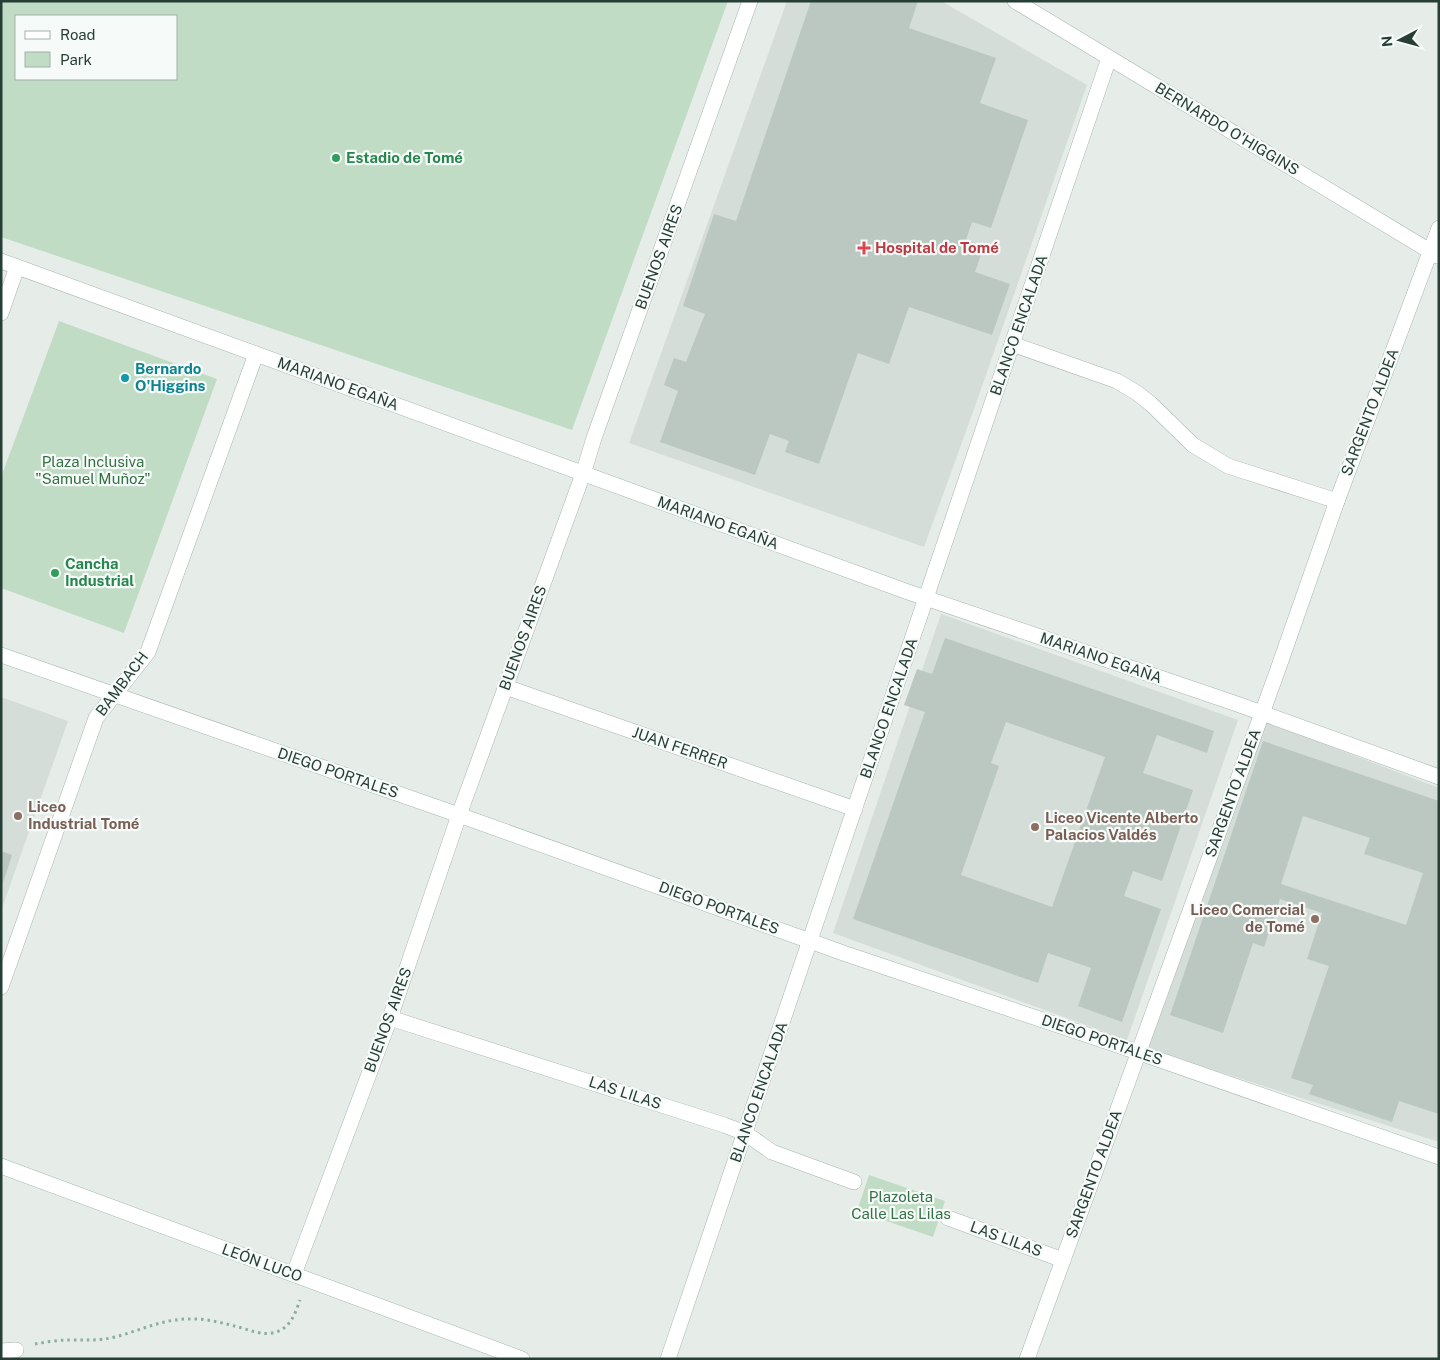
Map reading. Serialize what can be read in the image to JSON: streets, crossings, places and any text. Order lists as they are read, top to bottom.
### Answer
{
  "streets": {
    "street": [
      "BERNARDO O'HIGGINS",
      "BUENOS AIRES",
      "BLANCO ENCALADA",
      "MARIANO EGAÑA",
      "SARGENTO ALDEA",
      "BAMBACH",
      "JUAN FERRER",
      "DIEGO PORTALES",
      "LAS LILAS",
      "LEÓN LUCO"
    ]
  },
  "crossings": [
    ["BERNARDO O'HIGGINS", "BLANCO ENCALADA"],
    ["BERNARDO O'HIGGINS", "SARGENTO ALDEA"],
    ["BUENOS AIRES", "MARIANO EGAÑA"],
    ["BUENOS AIRES", "JUAN FERRER"],
    ["BUENOS AIRES", "DIEGO PORTALES"],
    ["BUENOS AIRES", "LAS LILAS"],
    ["BUENOS AIRES", "LEÓN LUCO"],
    ["BLANCO ENCALADA", "MARIANO EGAÑA"],
    ["BLANCO ENCALADA", "JUAN FERRER"],
    ["BLANCO ENCALADA", "DIEGO PORTALES"],
    ["BLANCO ENCALADA", "LAS LILAS"],
    ["MARIANO EGAÑA", "SARGENTO ALDEA"],
    ["MARIANO EGAÑA", "BAMBACH"],
    ["SARGENTO ALDEA", "DIEGO PORTALES"],
    ["SARGENTO ALDEA", "LAS LILAS"],
    ["BAMBACH", "DIEGO PORTALES"]
  ],
  "parks": ["Plaza Inclusiva \"Samuel Muñoz\"", "Plazoleta Calle Las Lilas"],
  "places": {
    "other": [
      "Estadio de Tomé",
      "Bernardo O'Higgins",
      "Cancha Industrial",
      "Liceo Industrial Tomé",
      "Liceo Vicente Alberto Palacios Valdés",
      "Liceo Comercial de Tomé"
    ],
    "health": ["Hospital de Tomé"]
  },
  "legend": ["Road", "Park"],
  "north": "left"
}
